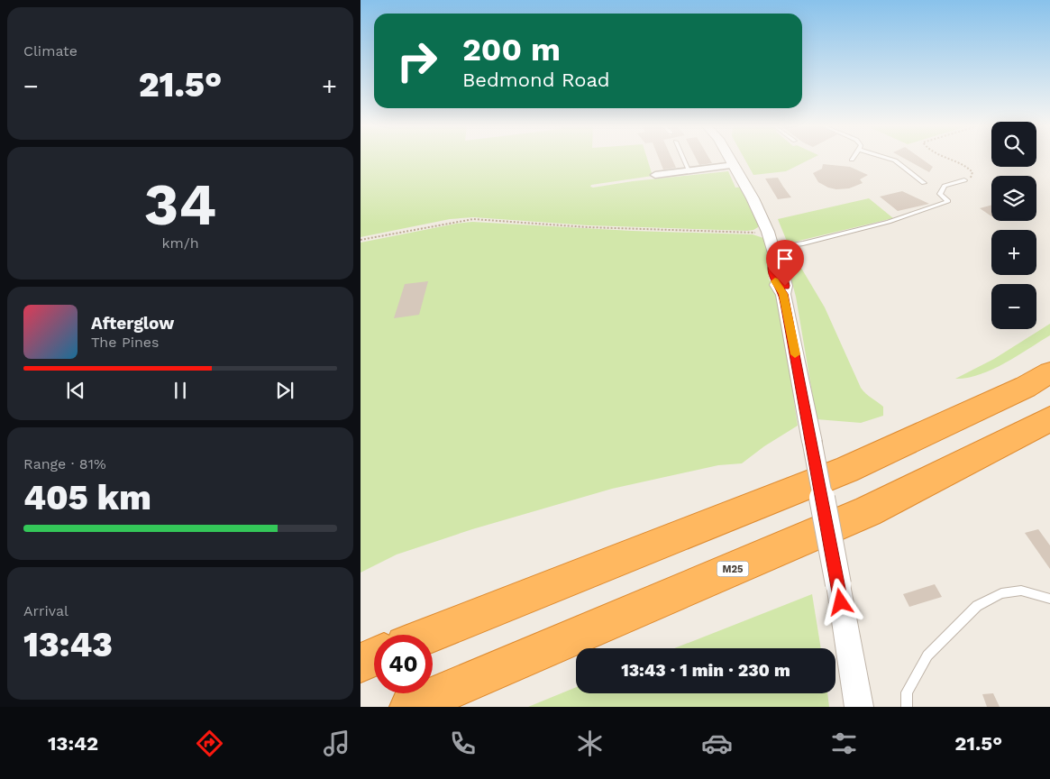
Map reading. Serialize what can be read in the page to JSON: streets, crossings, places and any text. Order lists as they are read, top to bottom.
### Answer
{
  "streets": {
    "highway": ["M25"]
  },
  "page": {
    "tile": [
      "Climate",
      ["34", "km/h"],
      ["Range · 81%", "405 km"],
      ["Arrival", "13:43"]
    ],
    "turn": ["200 m", "Bedmond Road"],
    "heat": ["−", "21.5°", "+"],
    "map_buttons": ["+", "−"],
    "song": ["Afterglow", "The Pines"],
    "limit": "40",
    "trip": "13:43 · 1 min · 230 m",
    "tabs": ["13:42", "21.5°"]
  }
}
